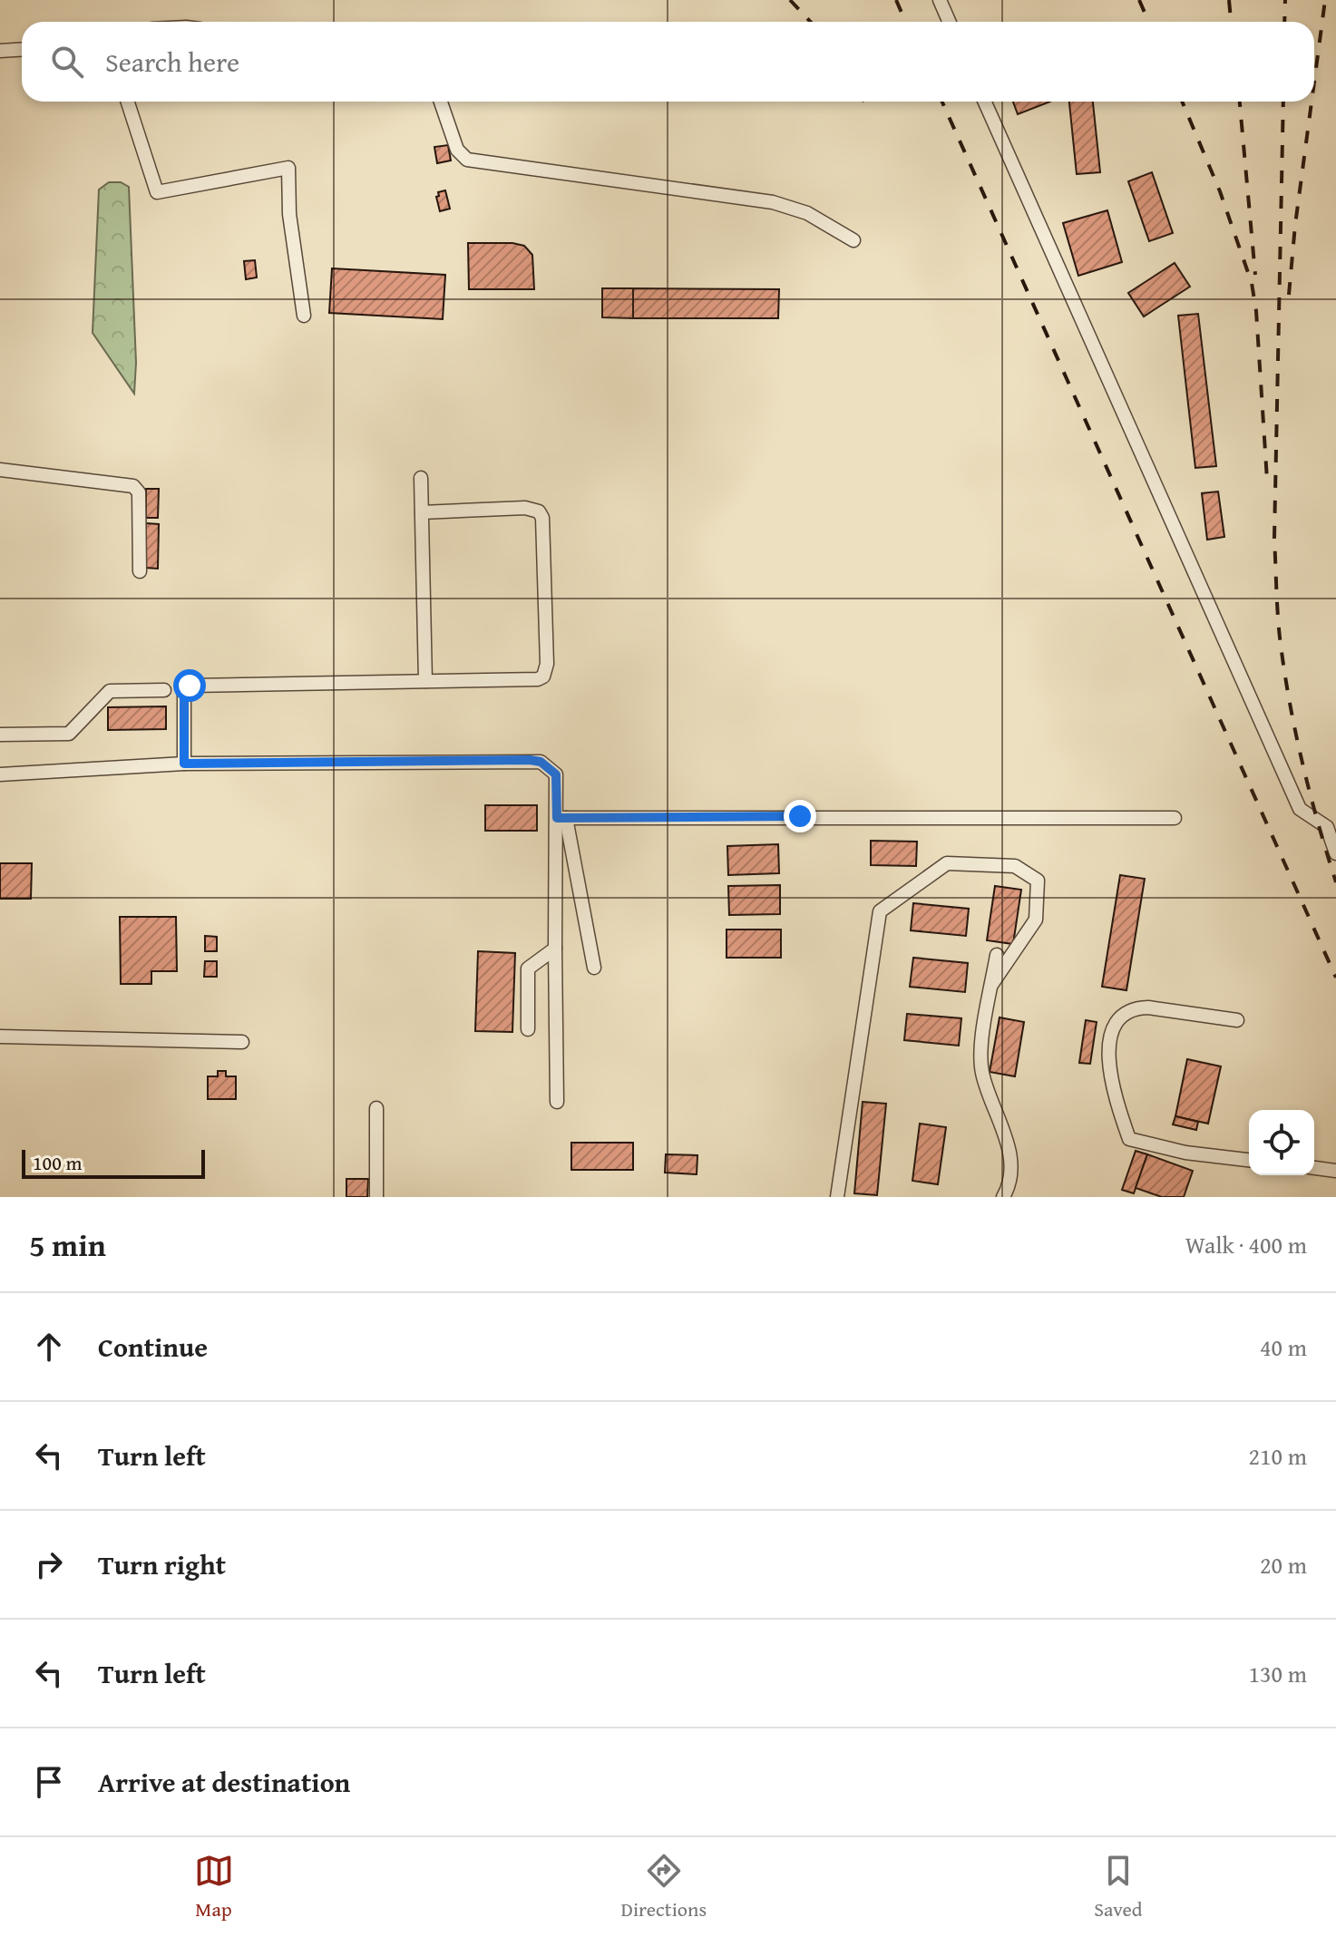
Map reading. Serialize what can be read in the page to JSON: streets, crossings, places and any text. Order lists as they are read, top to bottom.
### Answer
{
  "scale_bar": "100 m",
  "page": {
    "search": "Search here",
    "scale": "100 m",
    "heading": ["5 min", "Walk · 400 m"],
    "list": [
      ["Continue", "40 m"],
      ["Turn left", "210 m"],
      ["Turn right", "20 m"],
      ["Turn left", "130 m"],
      "Arrive at destination"
    ],
    "nav": ["Map", "Directions", "Saved"]
  }
}
